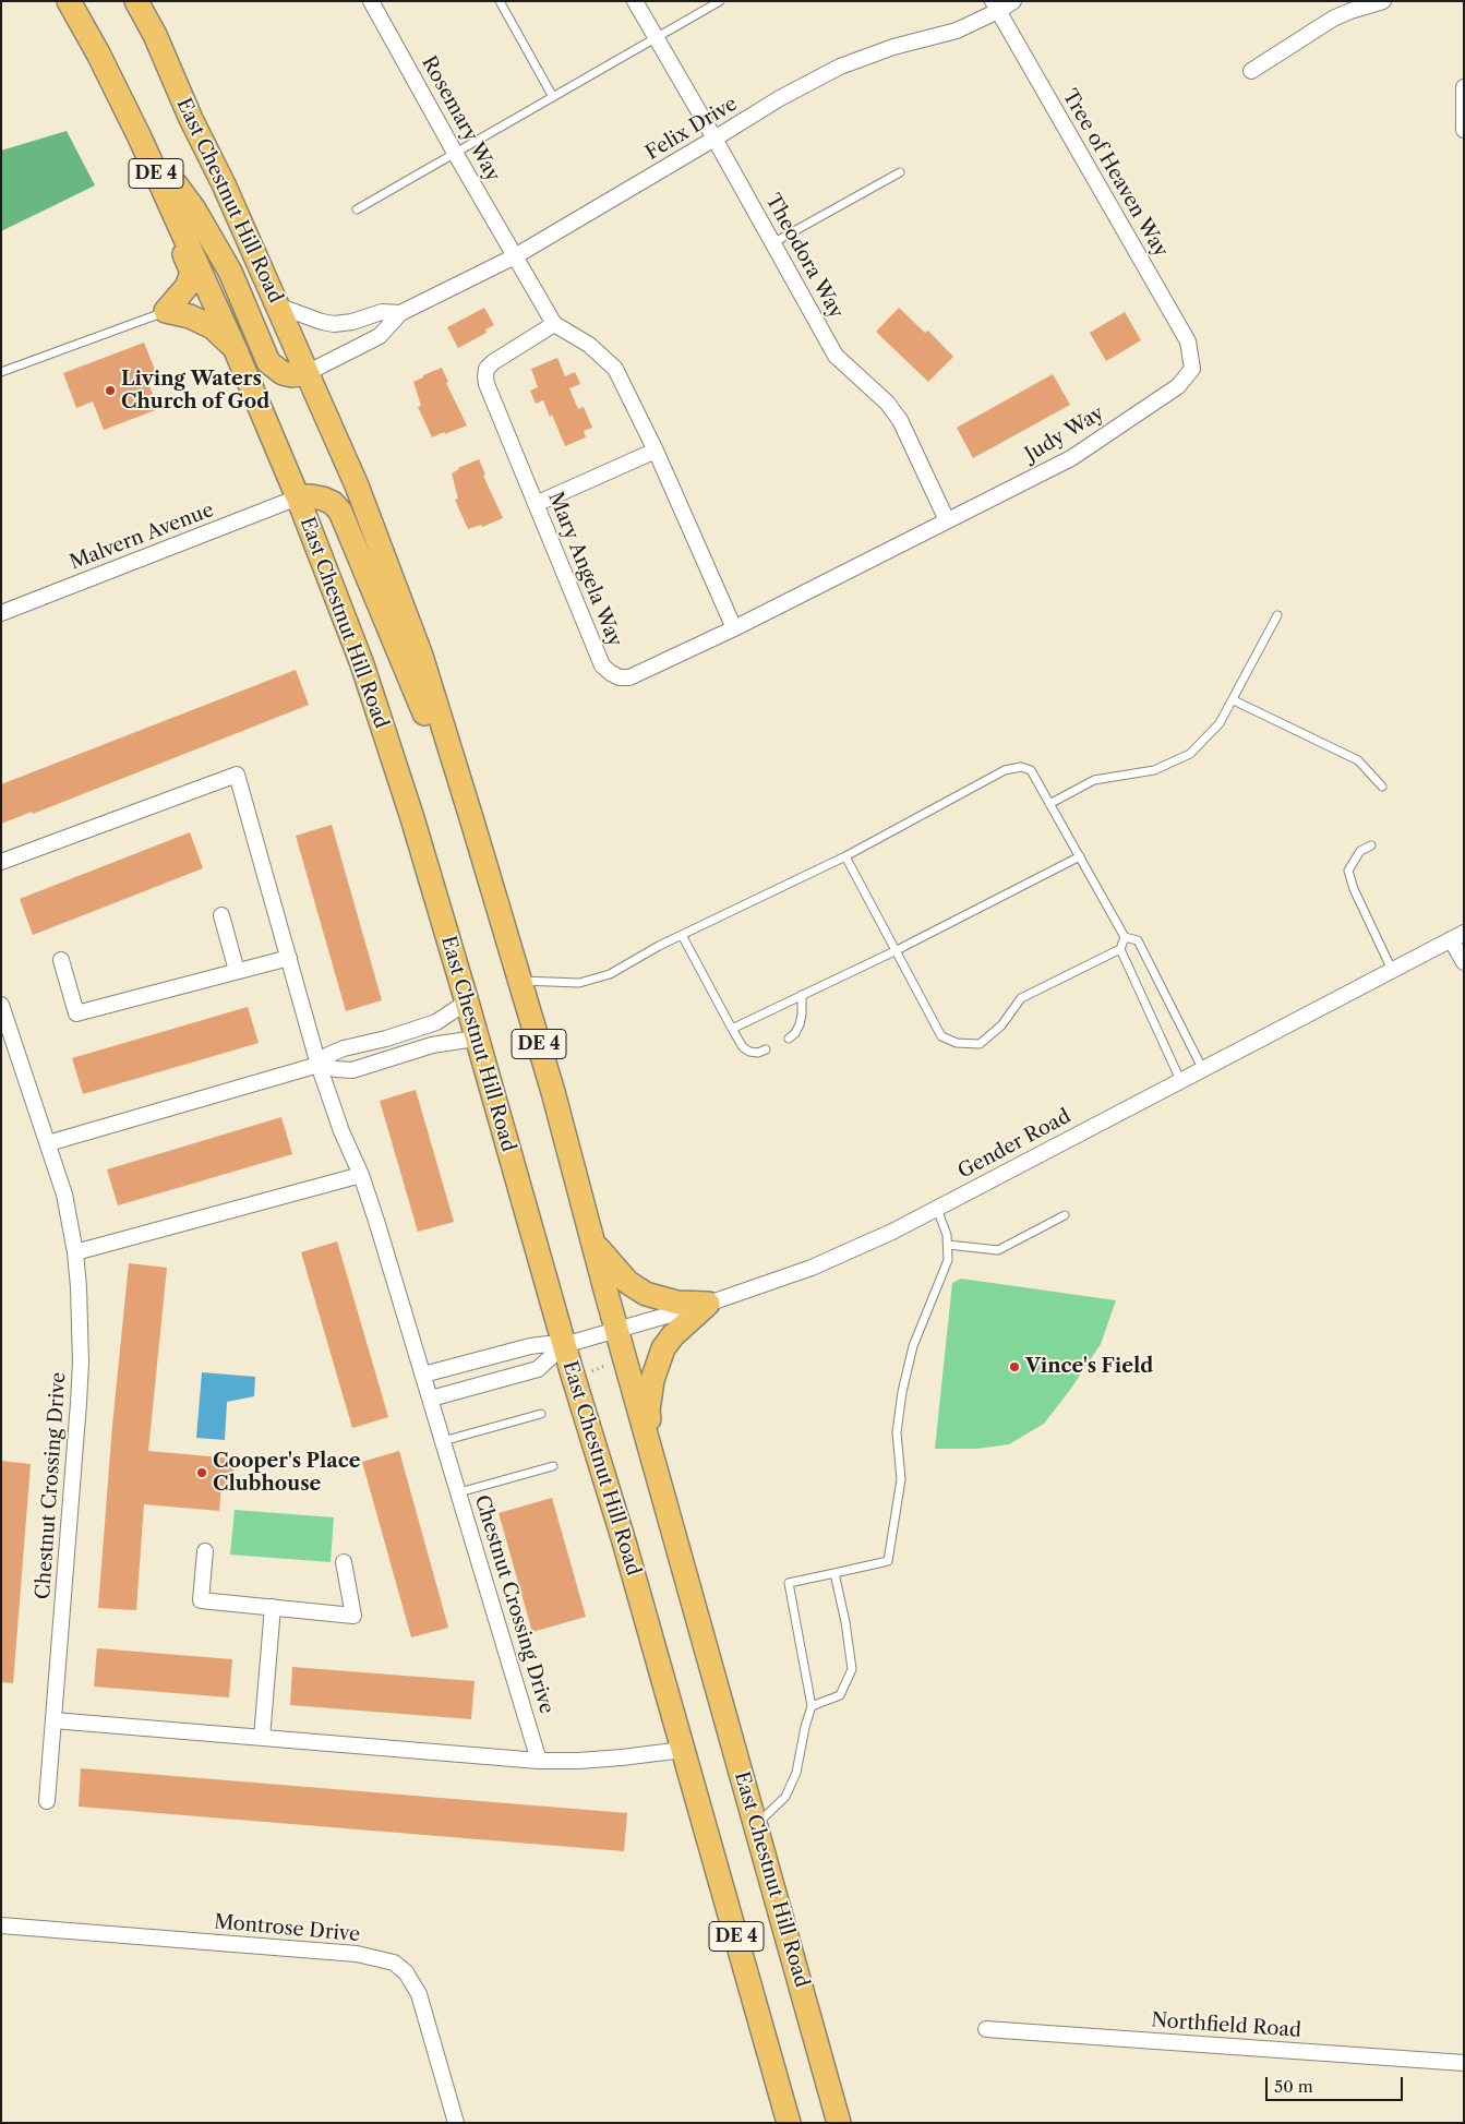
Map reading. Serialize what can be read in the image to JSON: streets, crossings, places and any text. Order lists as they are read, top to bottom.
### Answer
{
  "streets": {
    "main road": ["DE 4", "East Chestnut Hill Road"],
    "street": [
      "Rosemary Way",
      "Felix Drive",
      "Tree of Heaven Way",
      "Theodora Way",
      "Judy Way",
      "Malvern Avenue",
      "Mary Angela Way",
      "Gender Road",
      "Chestnut Crossing Drive",
      "Montrose Drive",
      "Northfield Road"
    ]
  },
  "crossings": [
    ["Rosemary Way", "Felix Drive"],
    ["Felix Drive", "Tree of Heaven Way"],
    ["Felix Drive", "East Chestnut Hill Road"],
    ["Felix Drive", "Theodora Way"],
    ["Tree of Heaven Way", "Judy Way"],
    ["East Chestnut Hill Road", "Malvern Avenue"],
    ["East Chestnut Hill Road", "Gender Road"],
    ["Theodora Way", "Judy Way"],
    ["Theodora Way", "Mary Angela Way"],
    ["Judy Way", "Mary Angela Way"]
  ],
  "places": ["Living Waters Church of God", "Vince's Field", "Cooper's Place Clubhouse"],
  "scale_bar": "50 m"
}
